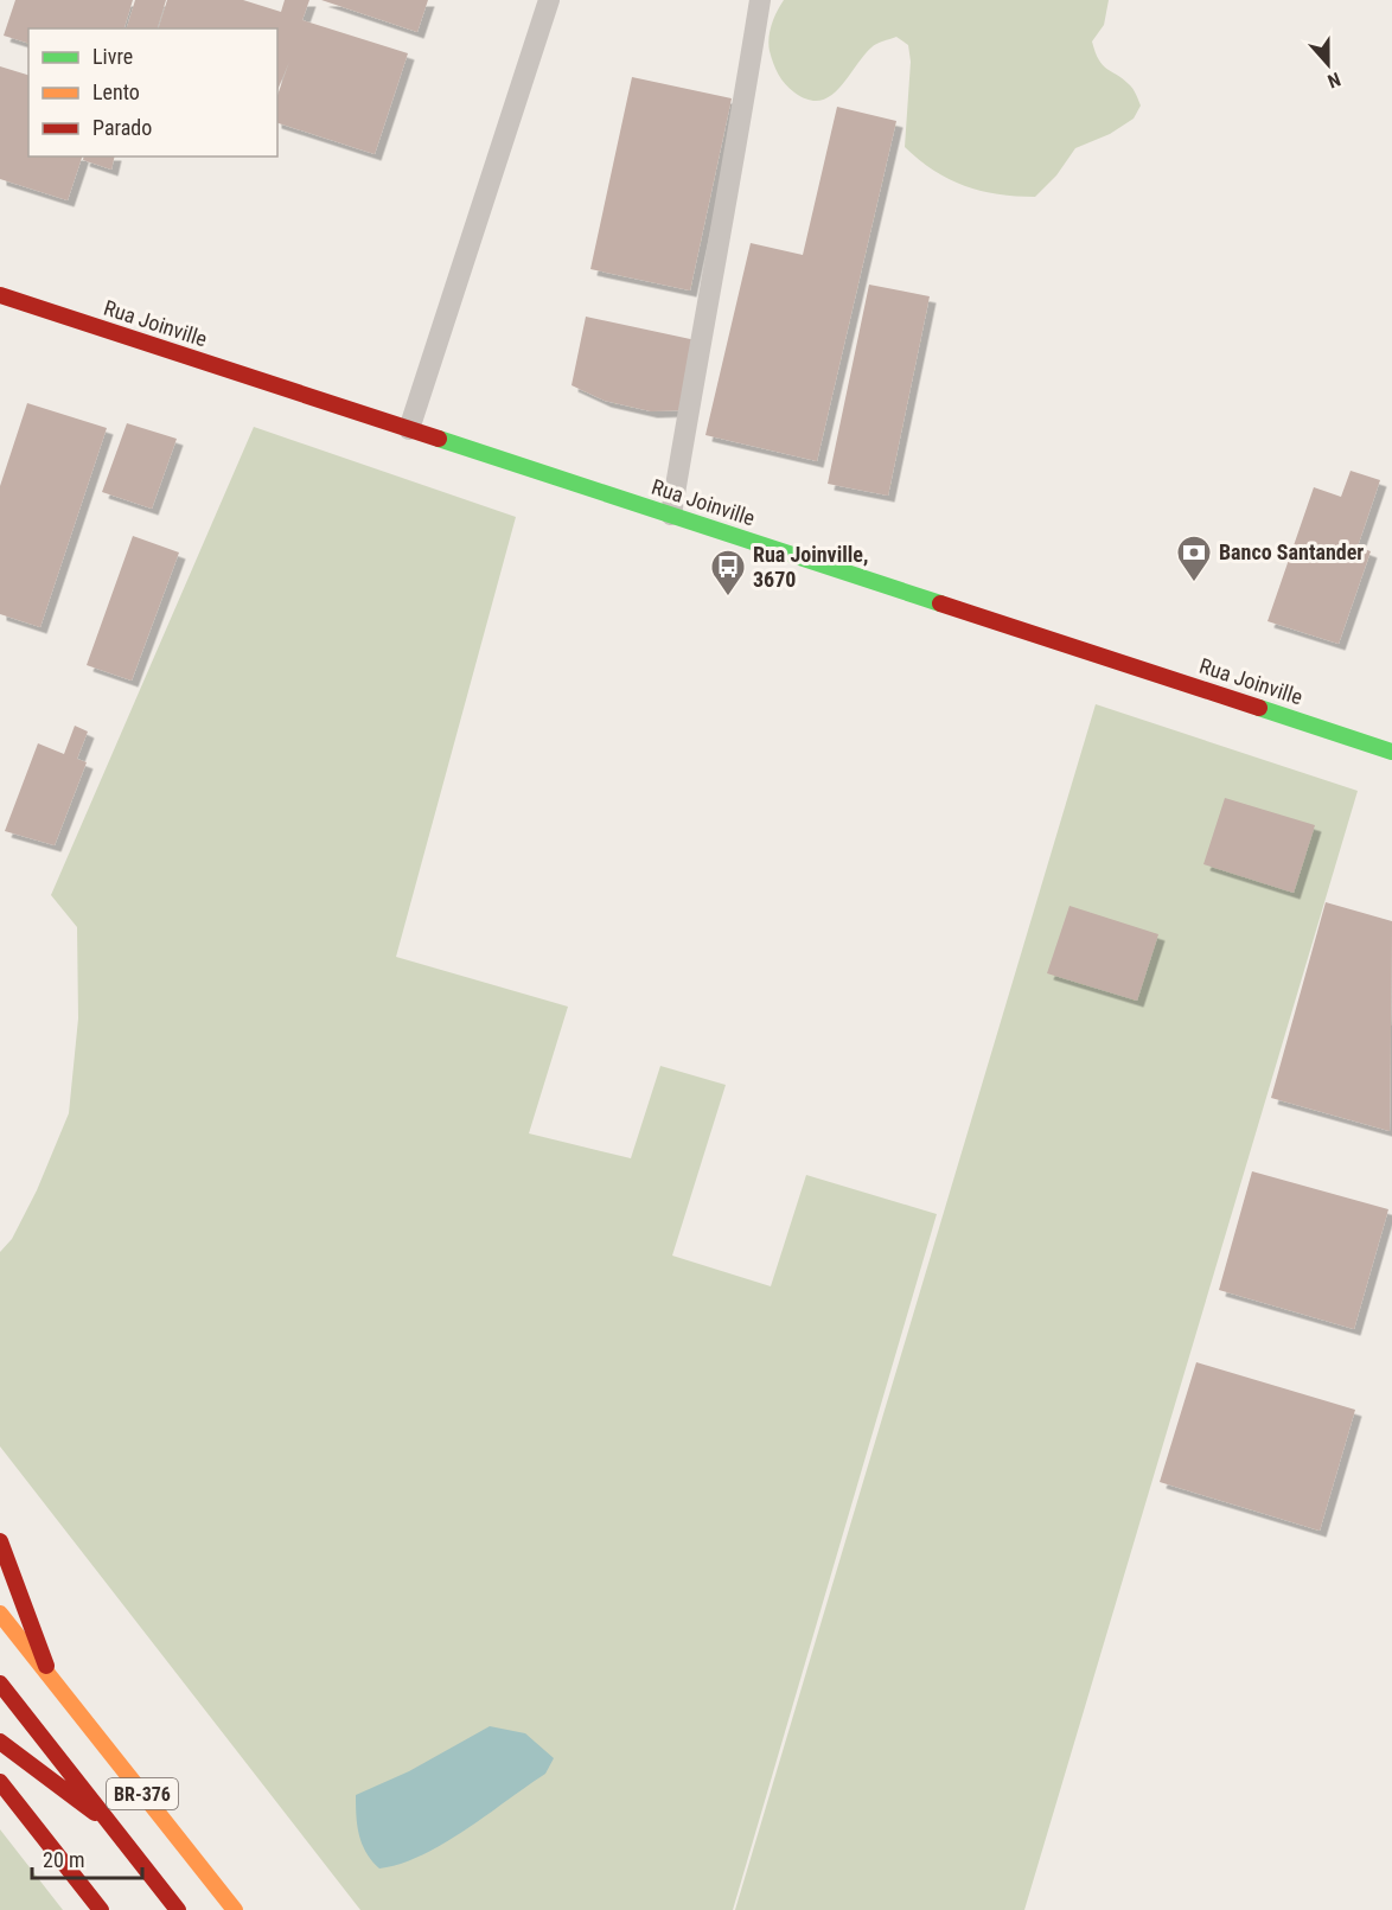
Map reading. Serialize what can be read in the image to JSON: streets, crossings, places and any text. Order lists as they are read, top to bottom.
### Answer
{
  "streets": {
    "main road": ["Rua Joinville", "BR-376"]
  },
  "places": {
    "bank": ["Banco Santander"],
    "bus stop": ["Rua Joinville, 3670"]
  },
  "legend": ["Livre", "Lento", "Parado"],
  "scale_bar": "20 m",
  "north": "bottom"
}
